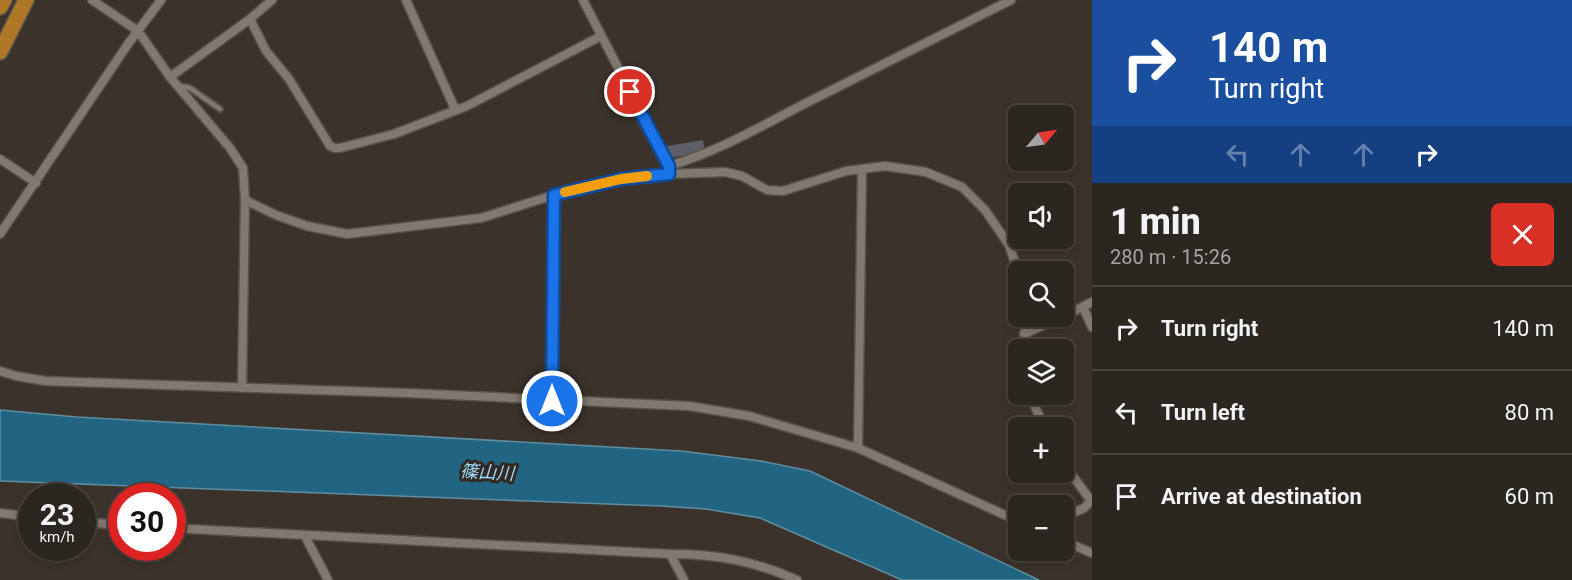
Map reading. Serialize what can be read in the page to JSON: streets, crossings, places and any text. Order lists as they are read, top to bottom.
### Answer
{
  "water": ["篠山川"],
  "north": "top right",
  "page": {
    "turn": ["140 m", "Turn right"],
    "map_buttons": ["+", "−"],
    "heading": ["1 min", "280 m · 15:26"],
    "list": [
      {
        "name": "Turn right",
        "value": "140 m"
      },
      {
        "name": "Turn left",
        "value": "80 m"
      },
      {
        "name": "Arrive at destination",
        "value": "60 m"
      }
    ],
    "speed": "23 km/h",
    "limit": "30"
  }
}
